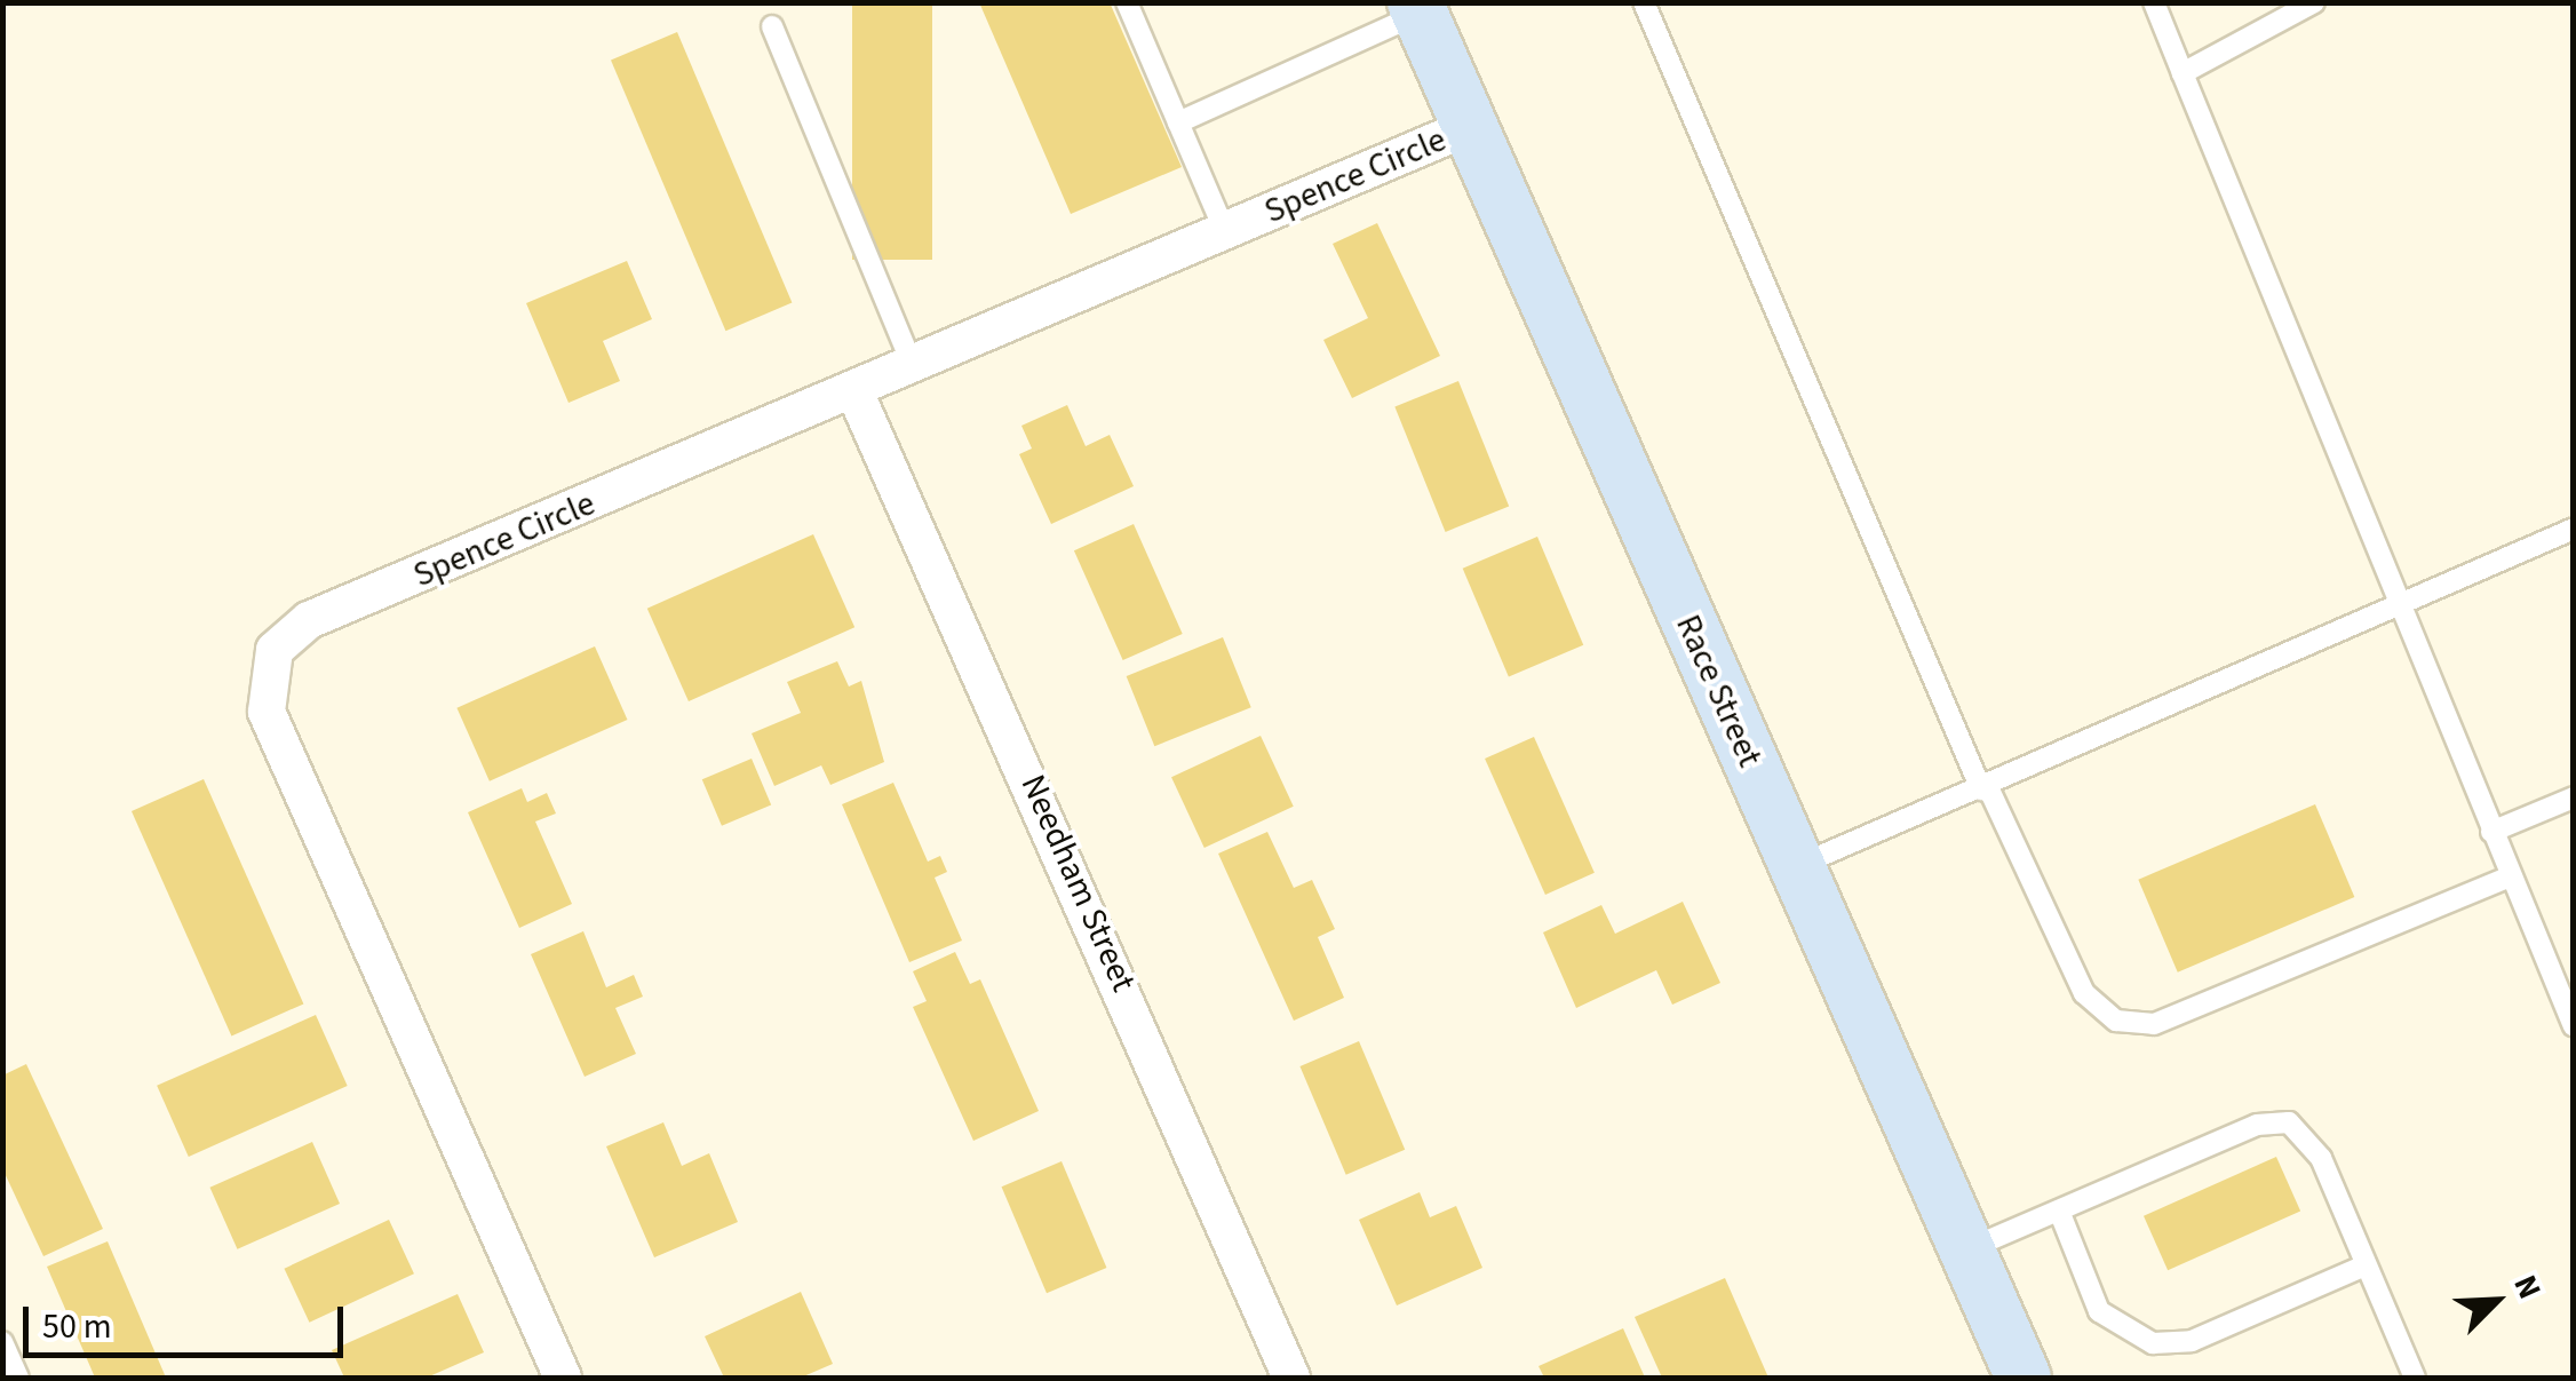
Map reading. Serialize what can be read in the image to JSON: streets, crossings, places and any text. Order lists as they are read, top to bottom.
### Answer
{
  "streets": {
    "street": ["Spence Circle", "Race Street", "Needham Street"]
  },
  "crossings": [
    ["Spence Circle", "Race Street"],
    ["Spence Circle", "Needham Street"]
  ],
  "scale_bar": "50 m",
  "north": "top right"
}
